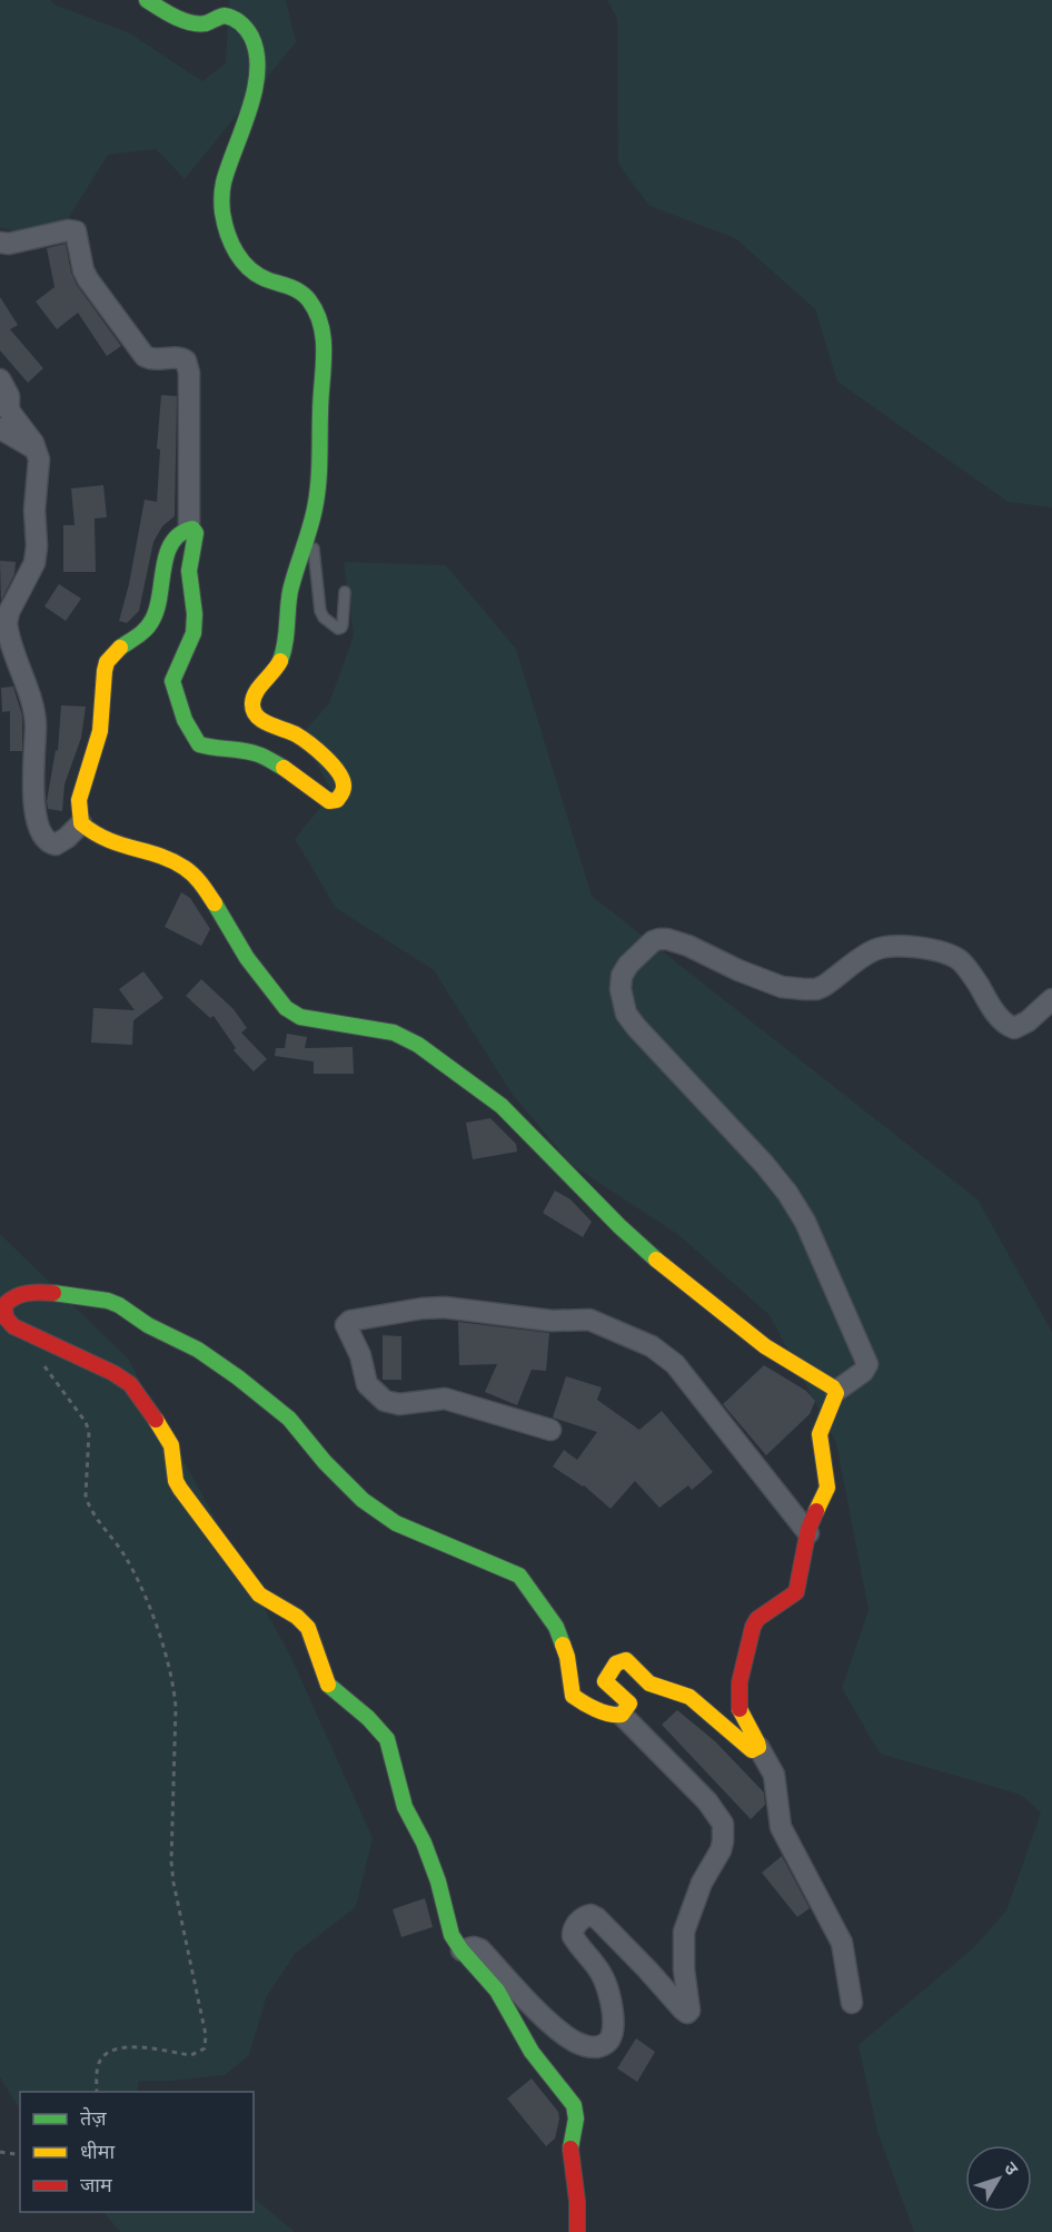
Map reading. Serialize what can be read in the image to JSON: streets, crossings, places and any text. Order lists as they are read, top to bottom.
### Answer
{
  "legend": ["तेज़", "धीमा", "जाम"],
  "north": "top right"
}
